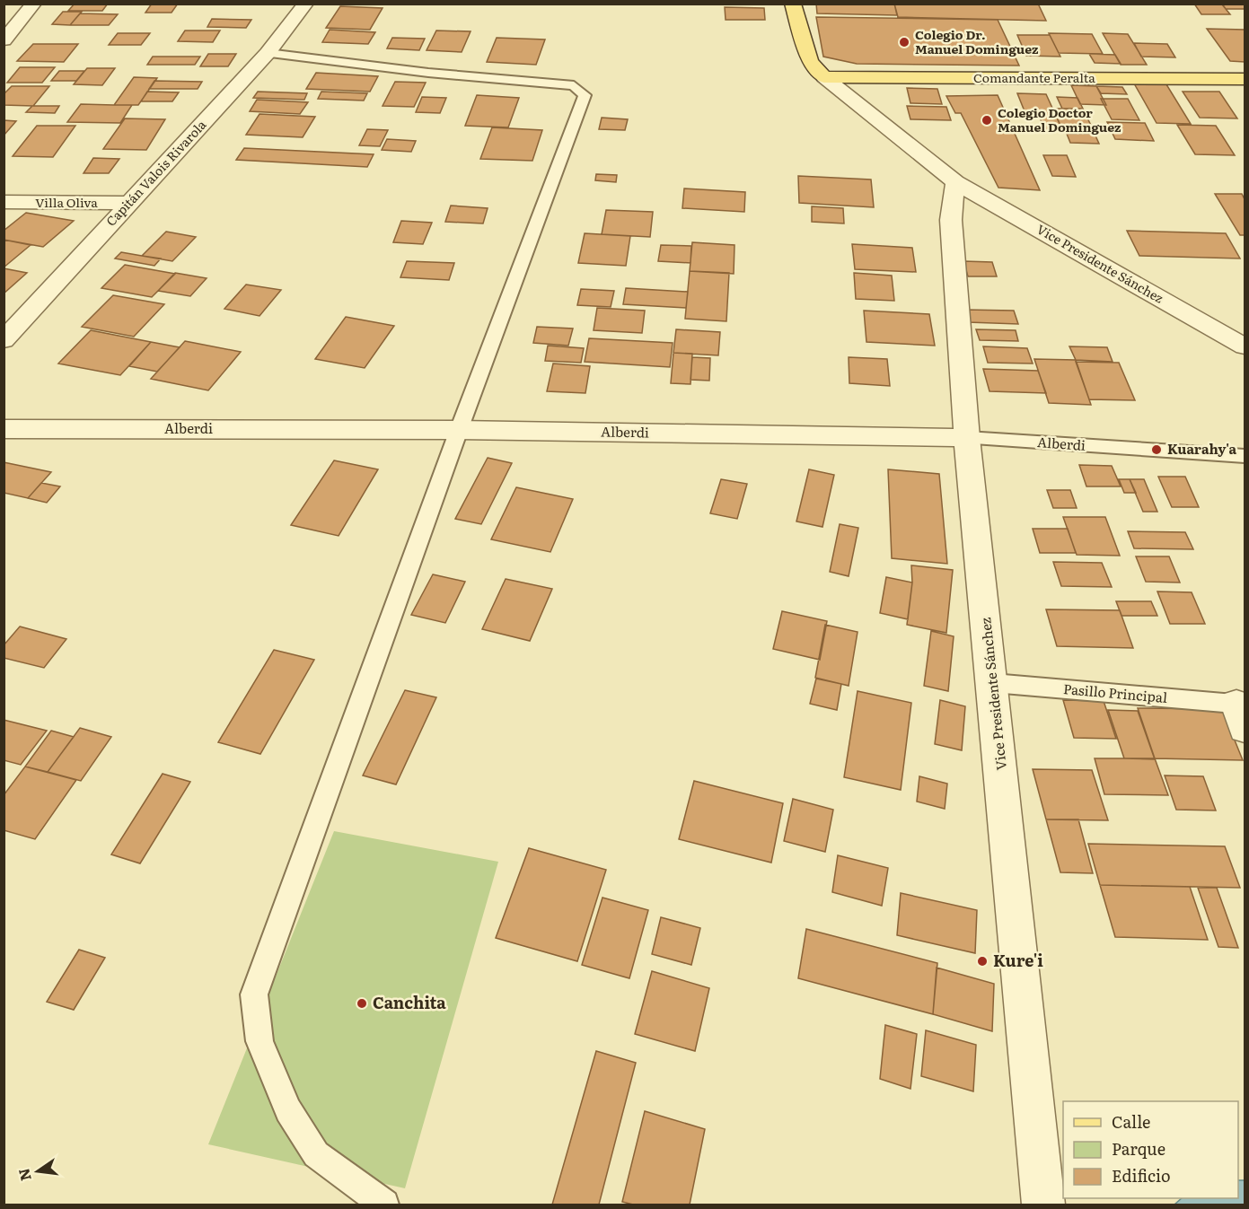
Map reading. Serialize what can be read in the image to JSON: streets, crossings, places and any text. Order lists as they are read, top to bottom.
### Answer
{
  "streets": {
    "main road": ["Comandante Peralta", "Vice Presidente Sánchez"],
    "street": ["Capitán Valois Rivarola", "Villa Oliva", "Alberdi"],
    "lane": ["Pasillo Principal"]
  },
  "crossings": [
    ["Comandante Peralta", "Vice Presidente Sánchez"],
    ["Capitán Valois Rivarola", "Villa Oliva"],
    ["Vice Presidente Sánchez", "Alberdi"],
    ["Vice Presidente Sánchez", "Pasillo Principal"]
  ],
  "places": [
    "Colegio Dr. Manuel Dominguez",
    "Colegio Doctor Manuel Dominguez",
    "Kuarahy'a",
    "Kure'i",
    "Canchita"
  ],
  "legend": ["Calle", "Parque", "Edificio"],
  "north": "left"
}
